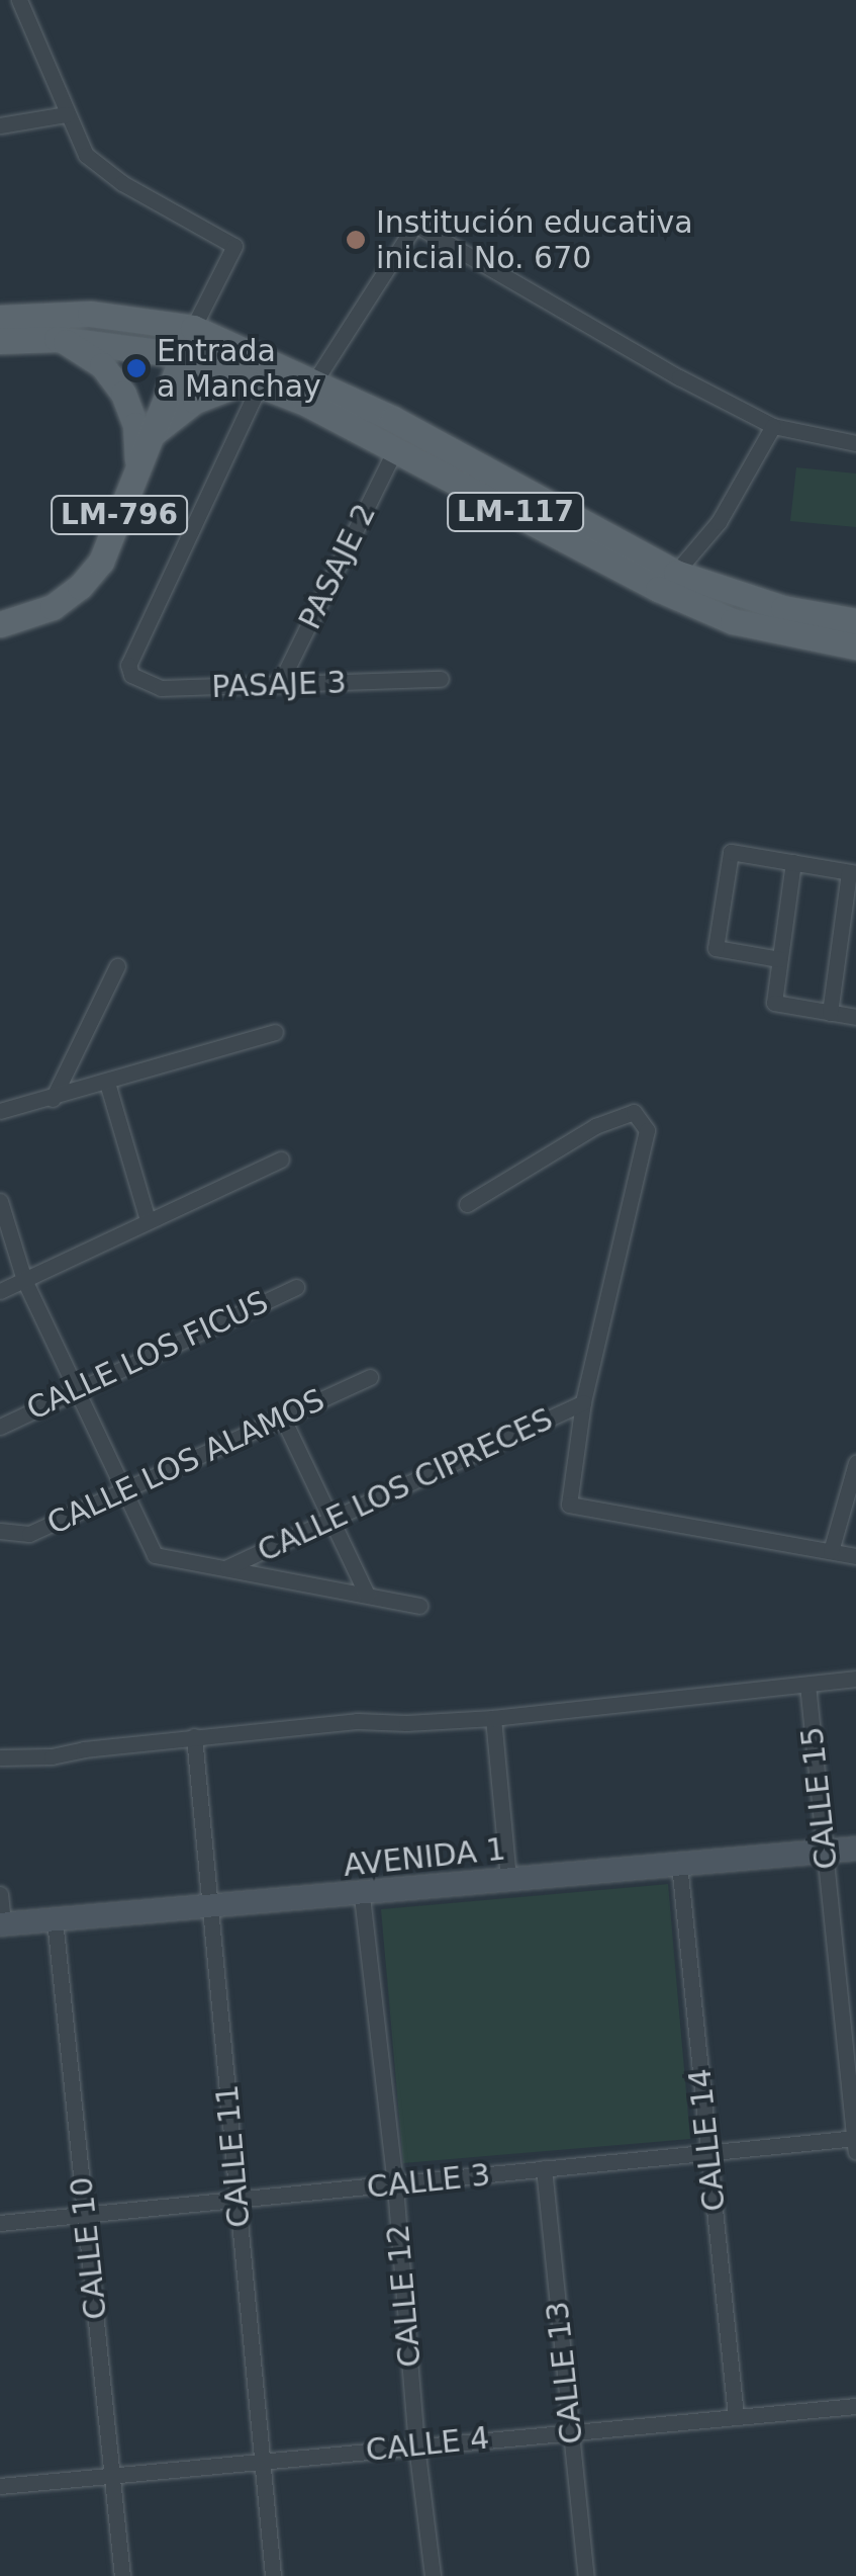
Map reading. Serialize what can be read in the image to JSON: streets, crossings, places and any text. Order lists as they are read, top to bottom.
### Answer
{
  "streets": {
    "main road": ["LM-117", "LM-796"],
    "street": [
      "PASAJE 2",
      "PASAJE 3",
      "CALLE LOS FICUS",
      "CALLE LOS ALAMOS",
      "CALLE LOS CIPRECES",
      "CALLE 15",
      "AVENIDA 1",
      "CALLE 14",
      "CALLE 11",
      "CALLE 3",
      "CALLE 10",
      "CALLE 12",
      "CALLE 13",
      "CALLE 4"
    ]
  },
  "crossings": [
    ["LM-117", "LM-796"],
    ["LM-117", "PASAJE 2"],
    ["LM-117", "PASAJE 3"],
    ["PASAJE 2", "PASAJE 3"],
    ["CALLE 15", "AVENIDA 1"],
    ["CALLE 15", "CALLE 3"],
    ["AVENIDA 1", "CALLE 14"],
    ["AVENIDA 1", "CALLE 11"],
    ["AVENIDA 1", "CALLE 10"],
    ["AVENIDA 1", "CALLE 12"],
    ["CALLE 14", "CALLE 3"],
    ["CALLE 14", "CALLE 4"],
    ["CALLE 11", "CALLE 3"],
    ["CALLE 11", "CALLE 4"],
    ["CALLE 3", "CALLE 10"],
    ["CALLE 3", "CALLE 12"],
    ["CALLE 3", "CALLE 13"],
    ["CALLE 10", "CALLE 4"],
    ["CALLE 12", "CALLE 4"],
    ["CALLE 13", "CALLE 4"]
  ],
  "places": ["Institución educativa inicial No. 670", "Entrada a Manchay"]
}
